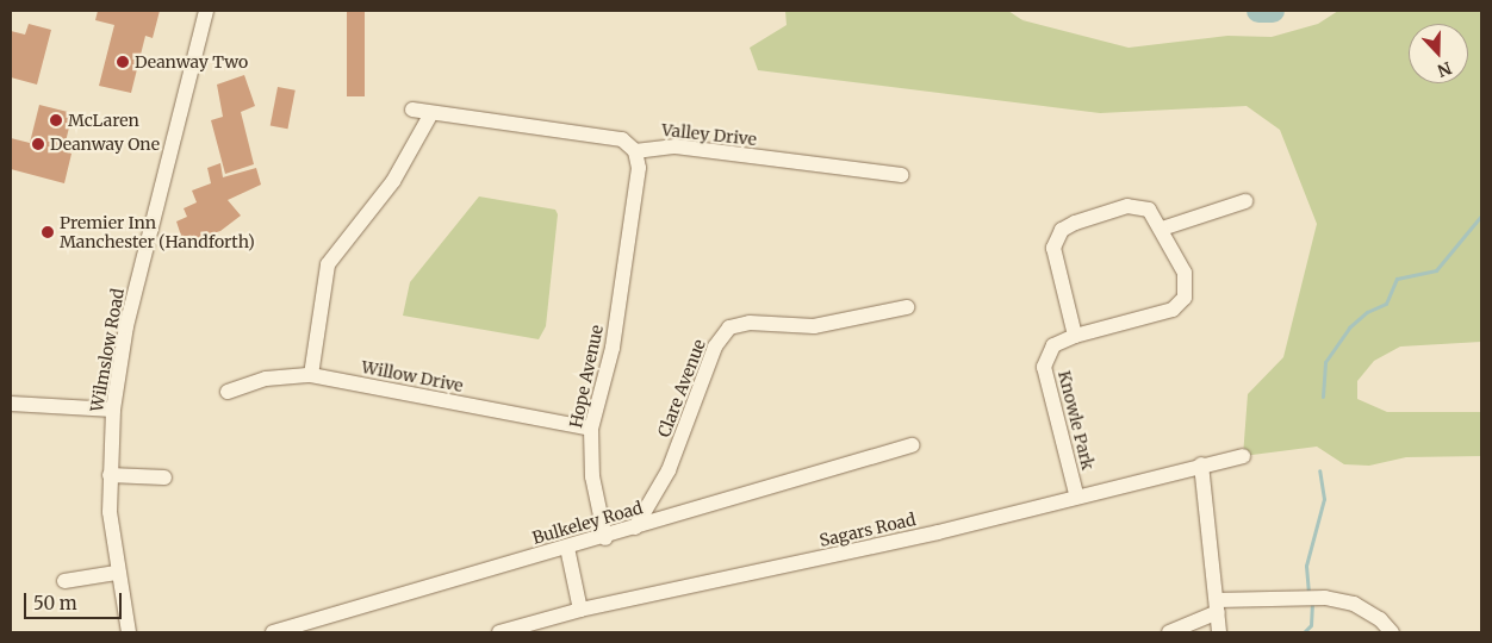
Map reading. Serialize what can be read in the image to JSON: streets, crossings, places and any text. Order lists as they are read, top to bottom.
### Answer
{
  "streets": {
    "street": [
      "Valley Drive",
      "Wilmslow Road",
      "Willow Drive",
      "Hope Avenue",
      "Clare Avenue",
      "Knowle Park",
      "Bulkeley Road",
      "Sagars Road"
    ]
  },
  "crossings": [
    ["Valley Drive", "Hope Avenue"],
    ["Willow Drive", "Hope Avenue"],
    ["Hope Avenue", "Bulkeley Road"],
    ["Clare Avenue", "Bulkeley Road"],
    ["Knowle Park", "Sagars Road"]
  ],
  "places": [
    "Deanway Two",
    "McLaren",
    "Deanway One",
    "Premier Inn Manchester (Handforth)"
  ],
  "scale_bar": "50 m",
  "north": "bottom"
}
